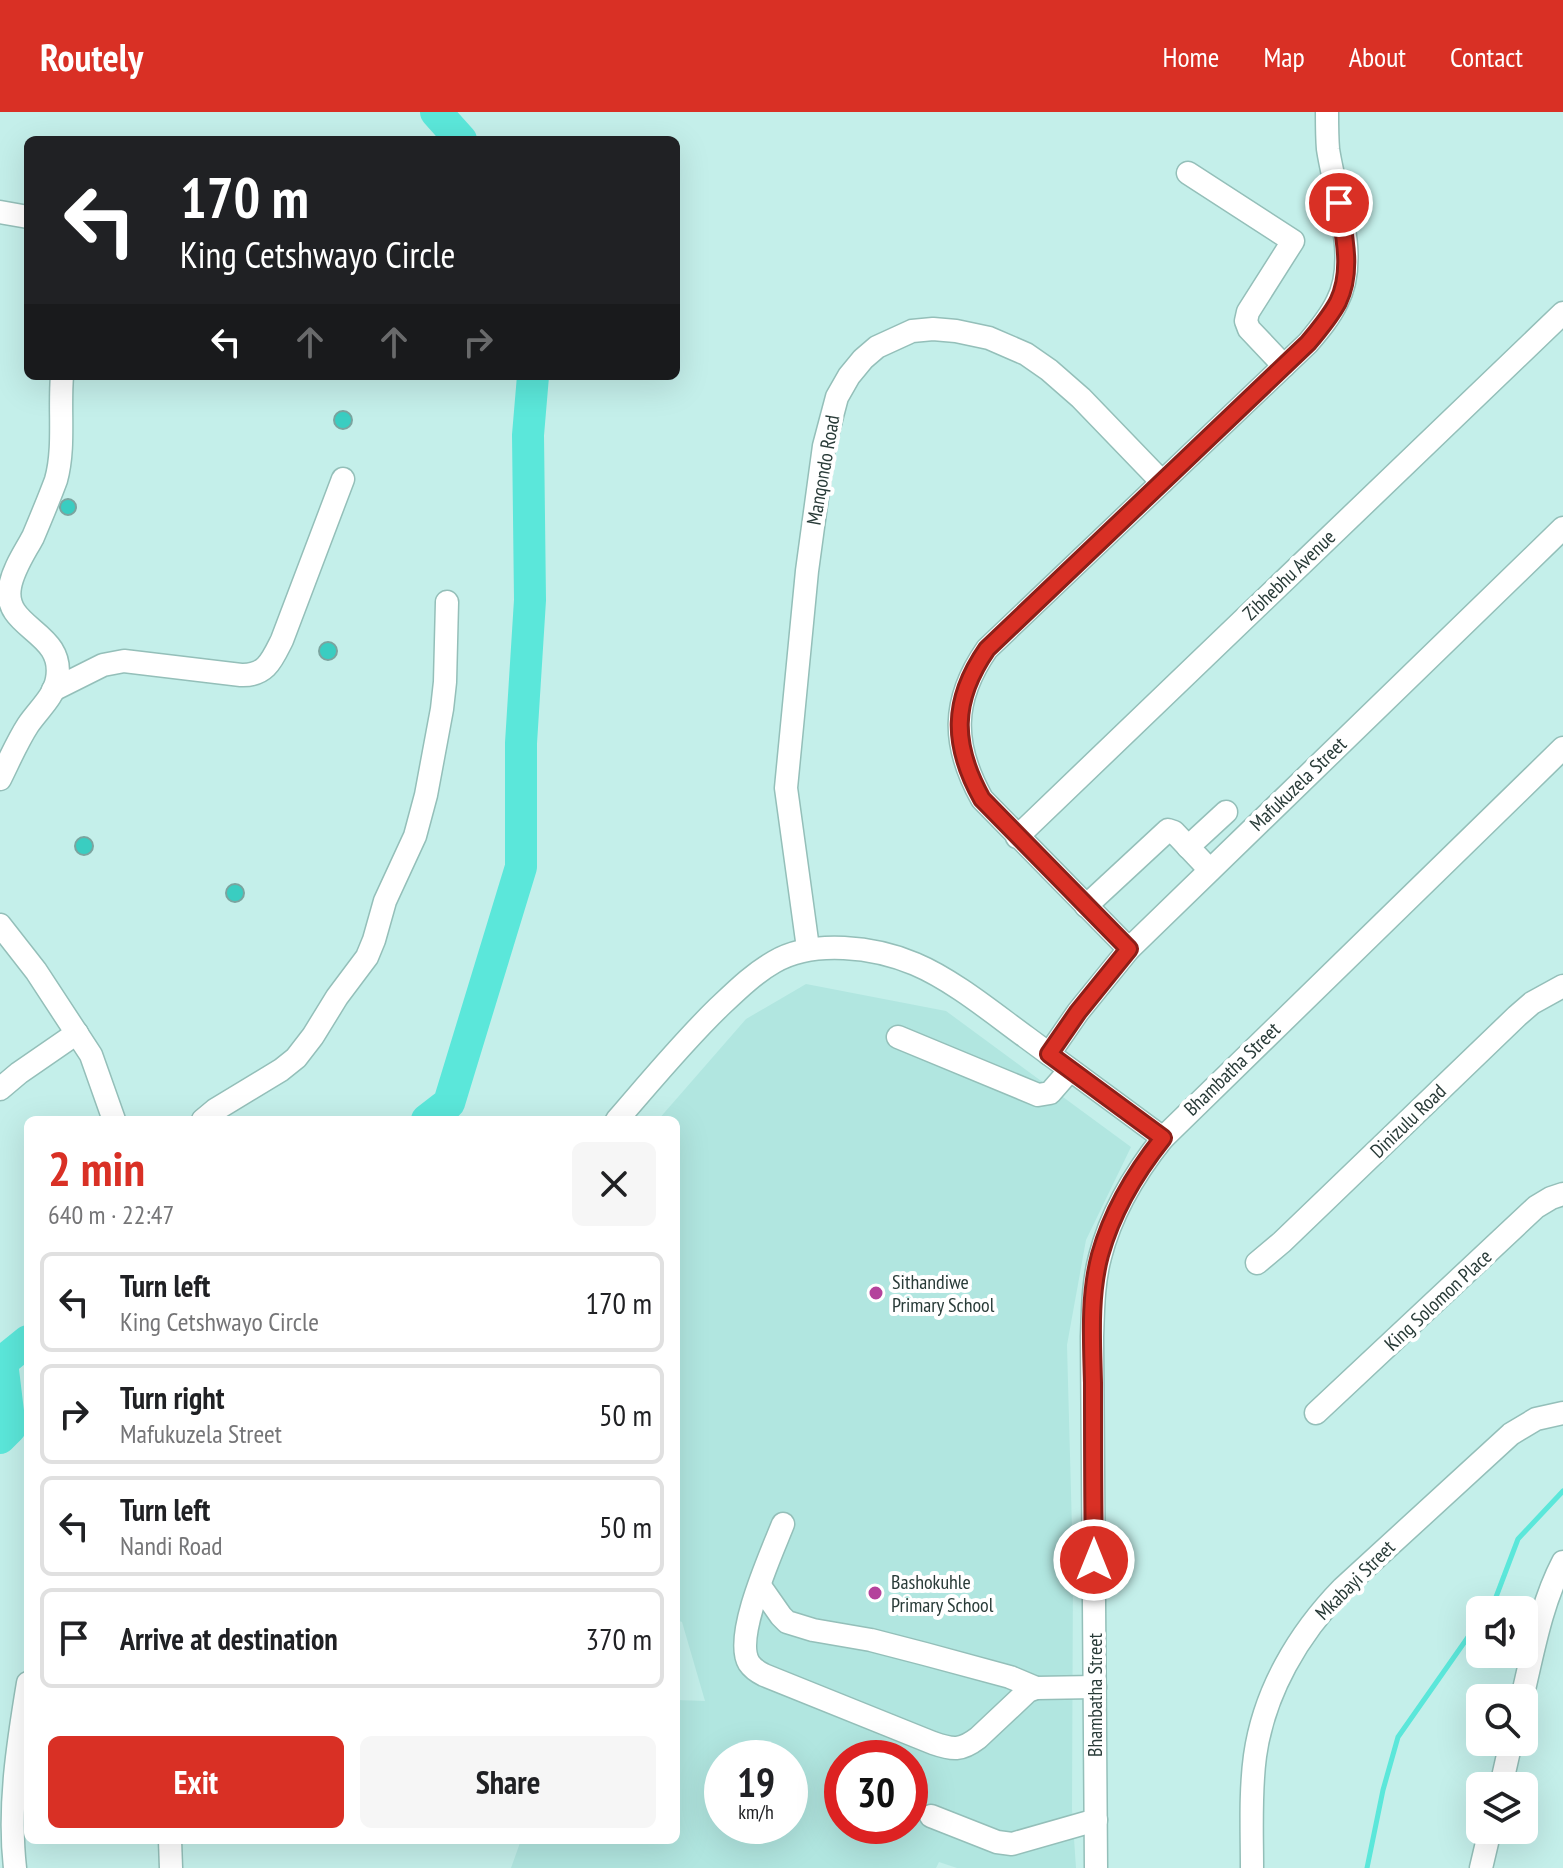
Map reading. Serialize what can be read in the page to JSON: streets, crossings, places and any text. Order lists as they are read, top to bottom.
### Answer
{
  "streets": {
    "street": [
      "Manqondo Road",
      "Zibhebhu Avenue",
      "Mafukuzela Street",
      "Bhambatha Street",
      "Dinizulu Road",
      "King Solomon Place",
      "Mkabayi Street"
    ]
  },
  "places": ["Sithandiwe Primary School", "Bashokuhle Primary School"],
  "page": {
    "header": "Routely",
    "nav": [
      "Home",
      "Map",
      "About",
      "Contact"
    ],
    "turn": ["170 m", "King Cetshwayo Circle"],
    "heading": ["2 min", "640 m · 22:47"],
    "list": [
      {
        "name": "Turn left",
        "note": "King Cetshwayo Circle",
        "value": "170 m"
      },
      {
        "name": "Turn right",
        "note": "Mafukuzela Street",
        "value": "50 m"
      },
      {
        "name": "Turn left",
        "note": "Nandi Road",
        "value": "50 m"
      },
      {
        "name": "Arrive at destination",
        "value": "370 m"
      }
    ],
    "buttons": ["Exit", "Share"],
    "speed": "19 km/h",
    "limit": "30"
  }
}
